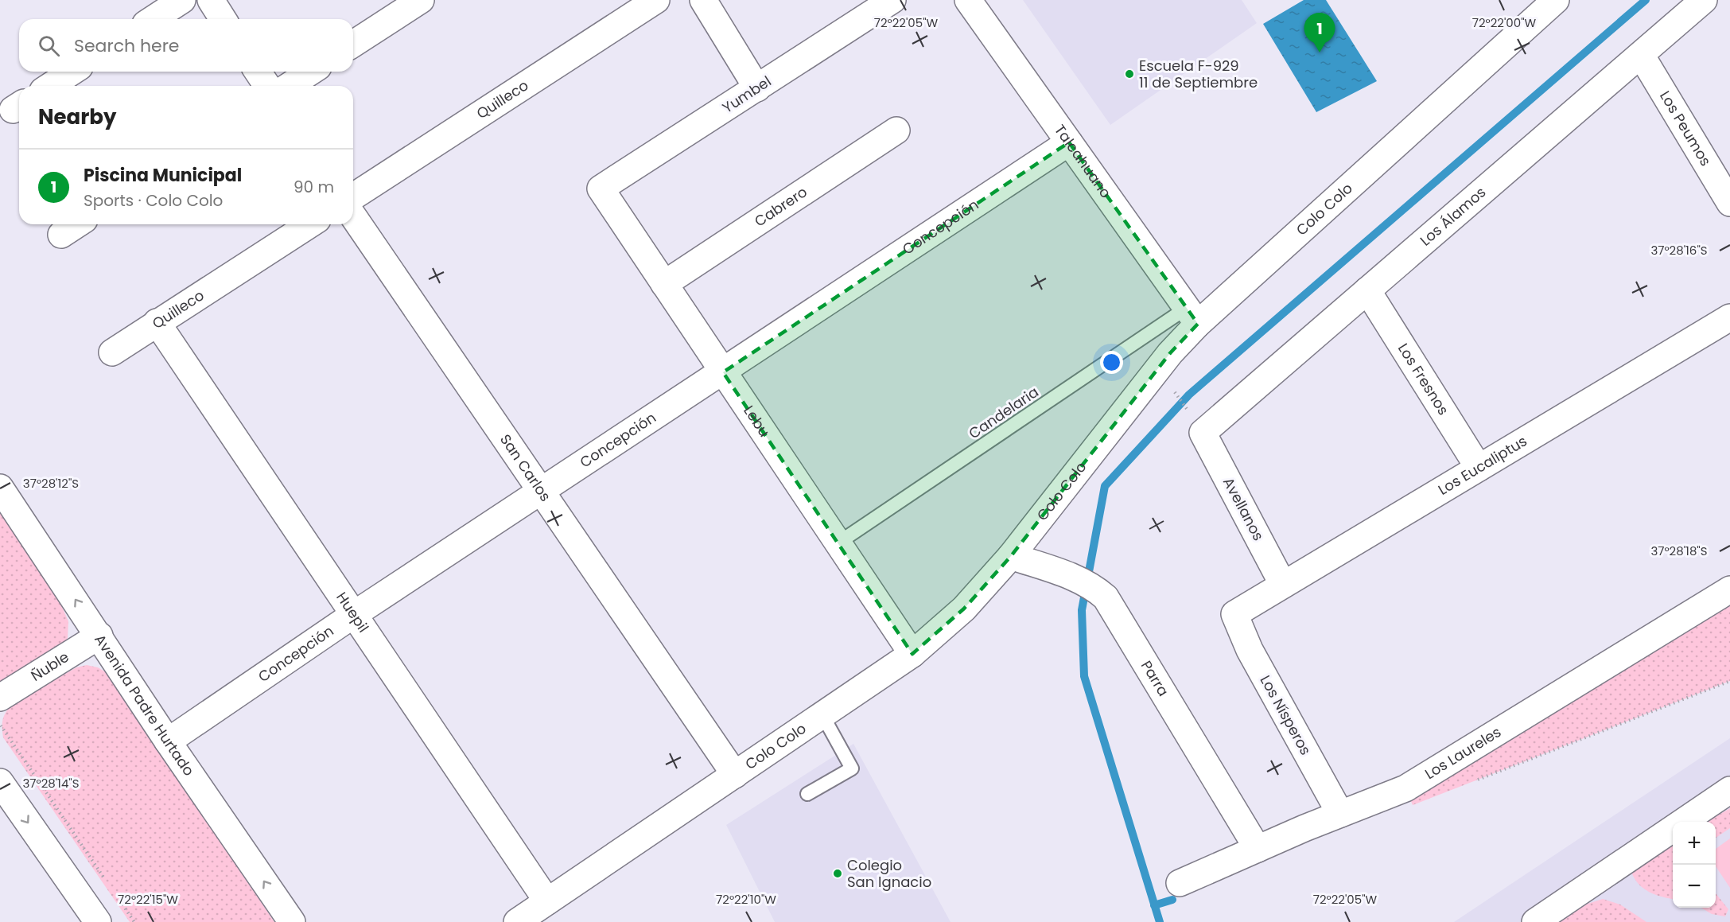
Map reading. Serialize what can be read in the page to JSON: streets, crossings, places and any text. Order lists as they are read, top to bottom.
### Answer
{
  "streets": {
    "street": [
      "Yumbel",
      "Quilleco",
      "Los Peumos",
      "Talcahuano",
      "Cabrero",
      "Colo Colo",
      "Los Álamos",
      "Concepción",
      "Los Fresnos",
      "Lebu",
      "Los Eucaliptus",
      "San Carlos",
      "Avellanos",
      "Huepil",
      "Ñuble",
      "Parra",
      "Avenida Padre Hurtado",
      "Los Nísperos",
      "Los Laureles"
    ],
    "lane": ["Candelaria"]
  },
  "crossings": [
    ["Yumbel", "Lebu"],
    ["Quilleco", "Huepil"],
    ["Los Peumos", "Los Álamos"],
    ["Talcahuano", "Colo Colo"],
    ["Talcahuano", "Concepción"],
    ["Talcahuano", "Candelaria"],
    ["Cabrero", "Lebu"],
    ["Colo Colo", "Candelaria"],
    ["Colo Colo", "Lebu"],
    ["Colo Colo", "San Carlos"],
    ["Colo Colo", "Huepil"],
    ["Colo Colo", "Parra"],
    ["Los Álamos", "Los Fresnos"],
    ["Los Álamos", "Avellanos"],
    ["Concepción", "Lebu"],
    ["Concepción", "San Carlos"],
    ["Concepción", "Huepil"],
    ["Concepción", "Avenida Padre Hurtado"],
    ["Los Fresnos", "Los Eucaliptus"],
    ["Candelaria", "Lebu"],
    ["Los Eucaliptus", "Avellanos"],
    ["Los Eucaliptus", "Los Nísperos"],
    ["Ñuble", "Avenida Padre Hurtado"],
    ["Parra", "Los Laureles"],
    ["Los Nísperos", "Los Laureles"]
  ],
  "one_way": ["Avenida Padre Hurtado"],
  "places": ["Escuela F-929 11 de Septiembre", "Colegio San Ignacio"],
  "page": {
    "pins": "1",
    "search": "Search here",
    "heading": "Nearby",
    "list": [
      {
        "mark": "1",
        "name": "Piscina Municipal",
        "note": "Sports · Colo Colo",
        "value": "90 m"
      }
    ],
    "map_buttons": ["+", "−"]
  },
  "coordinates": [
    "72°22'05\"W",
    "72°22'00\"W",
    "37°28'16\"S",
    "37°28'12\"S",
    "37°28'18\"S",
    "37°28'14\"S",
    "72°22'15\"W",
    "72°22'10\"W"
  ]
}
